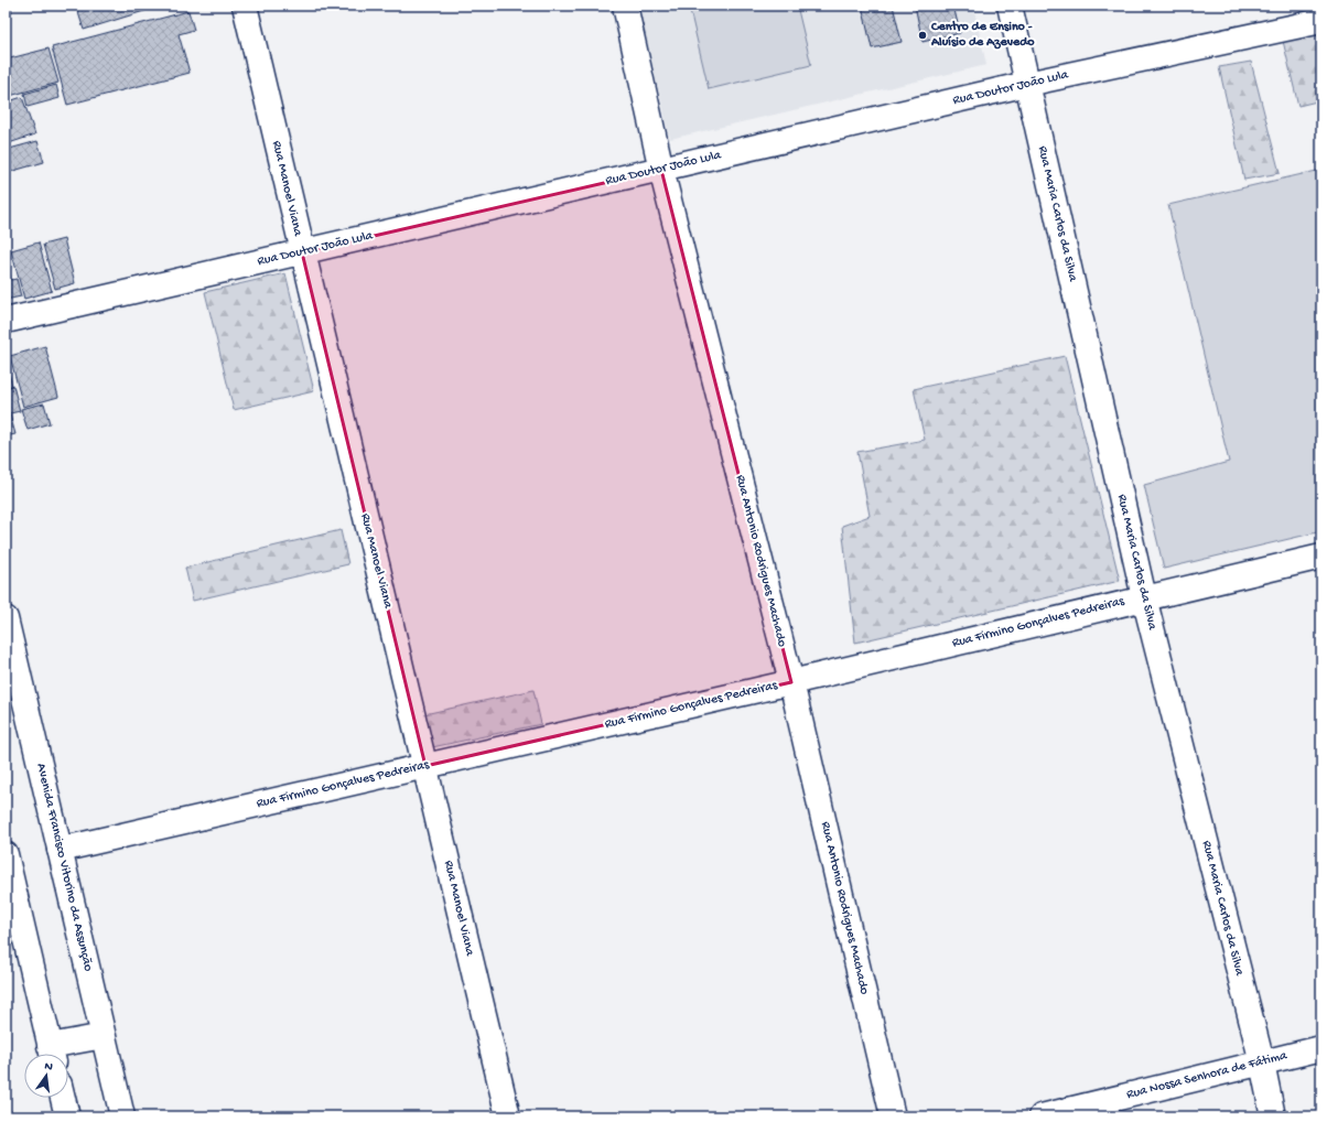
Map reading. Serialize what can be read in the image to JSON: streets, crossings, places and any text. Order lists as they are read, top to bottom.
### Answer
{
  "streets": {
    "street": [
      "Rua Doutor João Lula",
      "Rua Manoel Viana",
      "Rua Maria Carlos da Silva",
      "Rua Antonio Rodrigues Machado",
      "Rua Firmino Gonçalves Pedreiras",
      "Avenida Francisco Vitorino da Assunção",
      "Rua Nossa Senhora de Fátima"
    ]
  },
  "crossings": [
    ["Rua Doutor João Lula", "Rua Manoel Viana"],
    ["Rua Doutor João Lula", "Rua Maria Carlos da Silva"],
    ["Rua Doutor João Lula", "Rua Antonio Rodrigues Machado"],
    ["Rua Manoel Viana", "Rua Firmino Gonçalves Pedreiras"],
    ["Rua Maria Carlos da Silva", "Rua Firmino Gonçalves Pedreiras"],
    ["Rua Maria Carlos da Silva", "Rua Nossa Senhora de Fátima"],
    ["Rua Antonio Rodrigues Machado", "Rua Firmino Gonçalves Pedreiras"],
    ["Rua Firmino Gonçalves Pedreiras", "Avenida Francisco Vitorino da Assunção"]
  ],
  "places": ["Centro de Ensino - Aluísio de Azevedo"],
  "north": "top"
}
